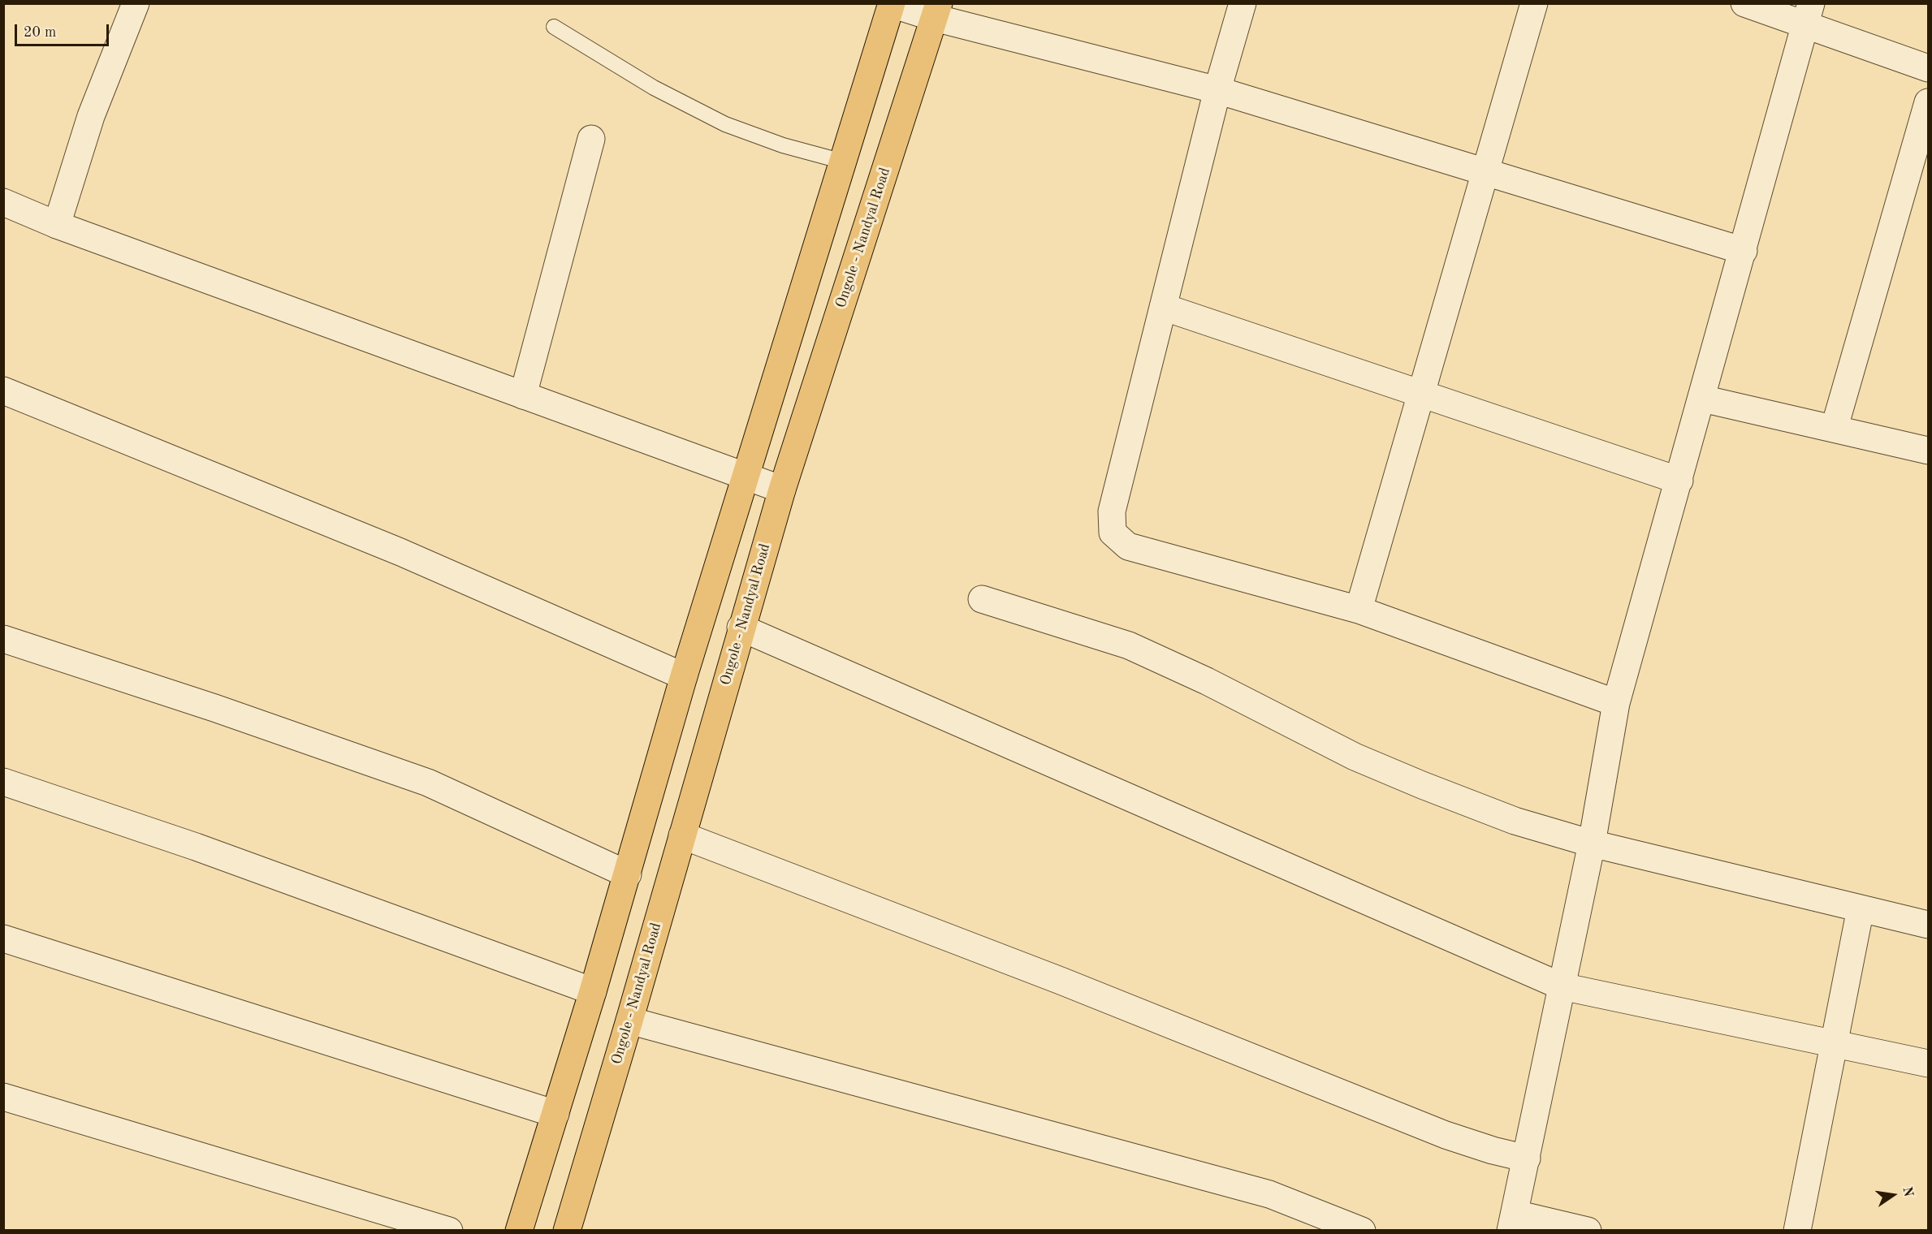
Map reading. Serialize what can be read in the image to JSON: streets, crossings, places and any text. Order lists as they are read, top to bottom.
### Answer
{
  "streets": {
    "main road": ["Ongole - Nandyal Road"]
  },
  "scale_bar": "20 m",
  "north": "right"
}
